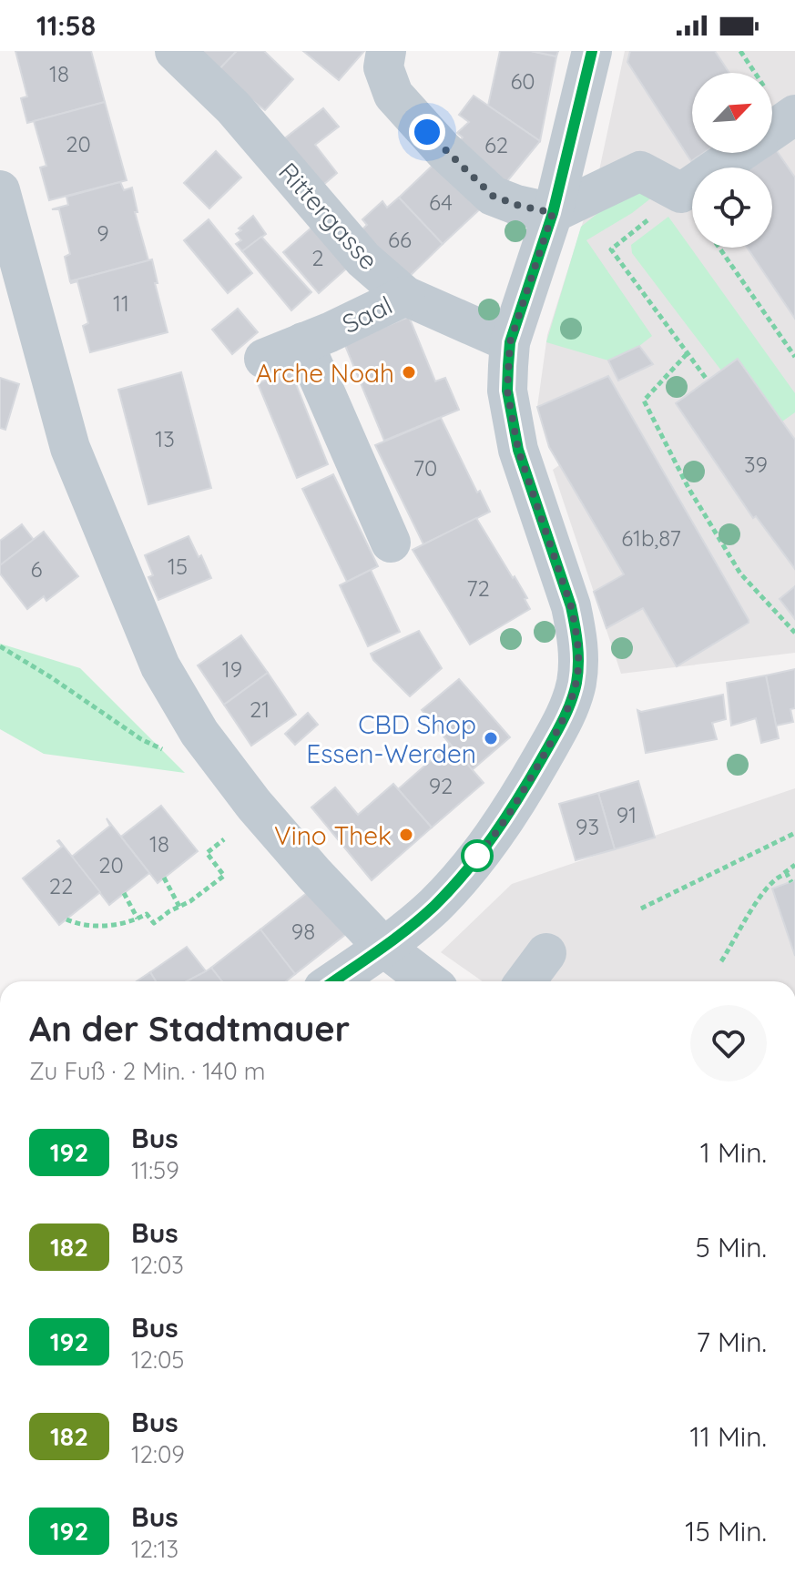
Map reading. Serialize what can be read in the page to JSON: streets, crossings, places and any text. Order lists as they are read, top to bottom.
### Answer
{
  "streets": {
    "street": ["Rittergasse", "Saal"]
  },
  "crossings": [
    ["Rittergasse", "Saal"]
  ],
  "places": ["Arche Noah", "CBD Shop Essen-Werden", "Vino Thek"],
  "lines": ["bus line 192"],
  "house_numbers": [
    "18",
    "60",
    "20",
    "62",
    "64",
    "9",
    "66",
    "2",
    "11",
    "13",
    "39",
    "70",
    "61b,87",
    "15",
    "6",
    "72",
    "19",
    "21",
    "92",
    "91",
    "93",
    "18",
    "20",
    "22",
    "98"
  ],
  "north": "top right",
  "page": {
    "status": "11:58",
    "heading": ["An der Stadtmauer", "Zu Fuß · 2 Min. · 140 m"],
    "list": [
      {
        "mark": "192",
        "name": "Bus",
        "note": "11:59",
        "value": "1 Min."
      },
      {
        "mark": "182",
        "name": "Bus",
        "note": "12:03",
        "value": "5 Min."
      },
      {
        "mark": "192",
        "name": "Bus",
        "note": "12:05",
        "value": "7 Min."
      },
      {
        "mark": "182",
        "name": "Bus",
        "note": "12:09",
        "value": "11 Min."
      },
      {
        "mark": "192",
        "name": "Bus",
        "note": "12:13",
        "value": "15 Min."
      }
    ]
  }
}
